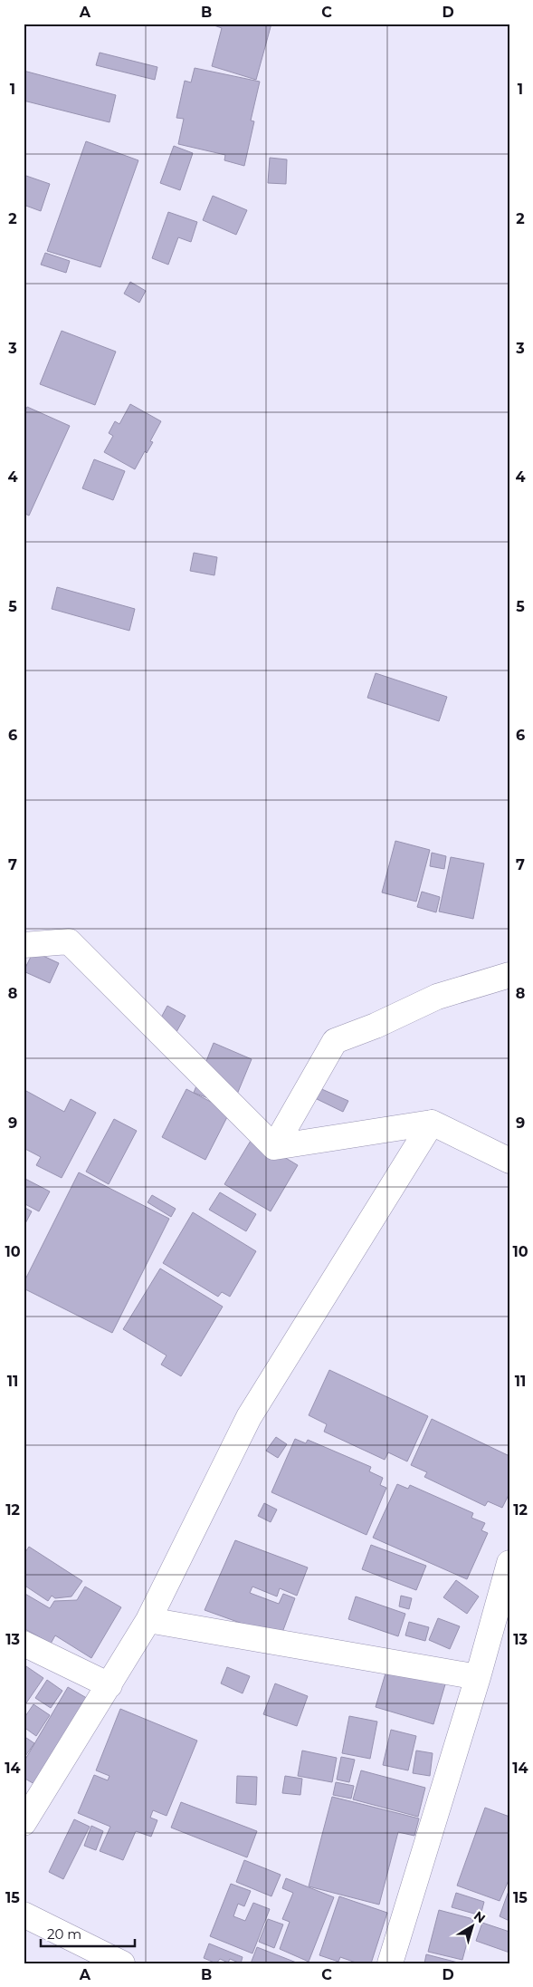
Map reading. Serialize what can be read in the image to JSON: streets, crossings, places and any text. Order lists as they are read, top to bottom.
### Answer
{
  "scale_bar": "20 m",
  "north": "top right",
  "grid": {
    "columns": [
      "A",
      "B",
      "C",
      "D"
    ],
    "rows": [
      "1",
      "2",
      "3",
      "4",
      "5",
      "6",
      "7",
      "8",
      "9",
      "10",
      "11",
      "12",
      "13",
      "14",
      "15"
    ]
  }
}
